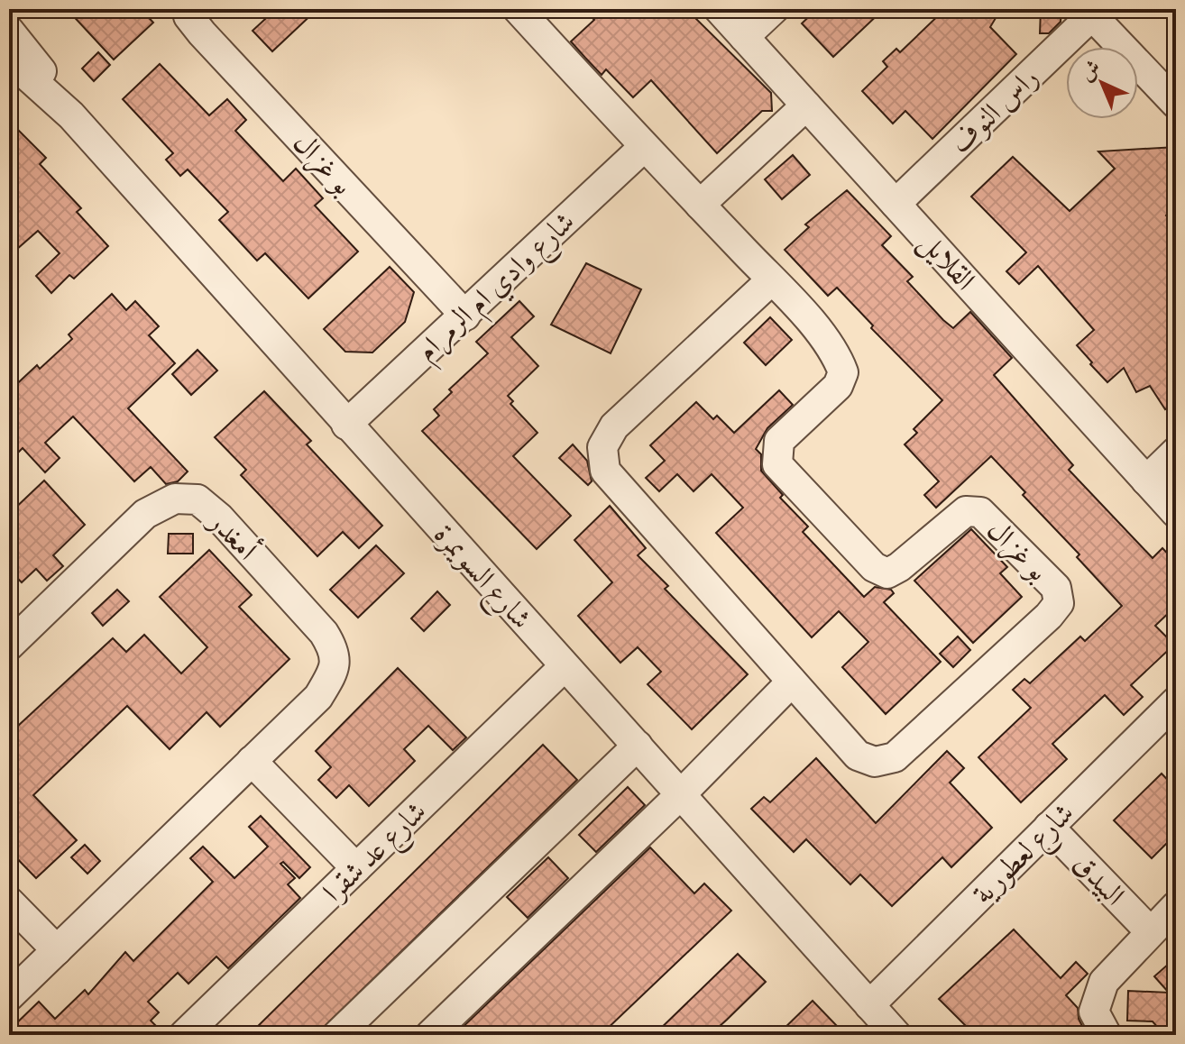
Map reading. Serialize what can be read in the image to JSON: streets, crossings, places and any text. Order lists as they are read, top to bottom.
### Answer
{
  "streets": {
    "street": [
      "راس النوف",
      "بو غزال",
      "القلايل",
      "شارع وادي ام الرمرام",
      "أمغدر",
      "شارع السويمرة",
      "شارع عد شقرا",
      "شارع لعطورية",
      "البيدق"
    ]
  },
  "crossings": [
    ["راس النوف", "القلايل"],
    ["بو غزال", "شارع وادي ام الرمرام"],
    ["شارع وادي ام الرمرام", "شارع السويمرة"],
    ["شارع السويمرة", "شارع عد شقرا"],
    ["شارع السويمرة", "شارع لعطورية"],
    ["شارع لعطورية", "البيدق"]
  ],
  "north": "top left"
}
